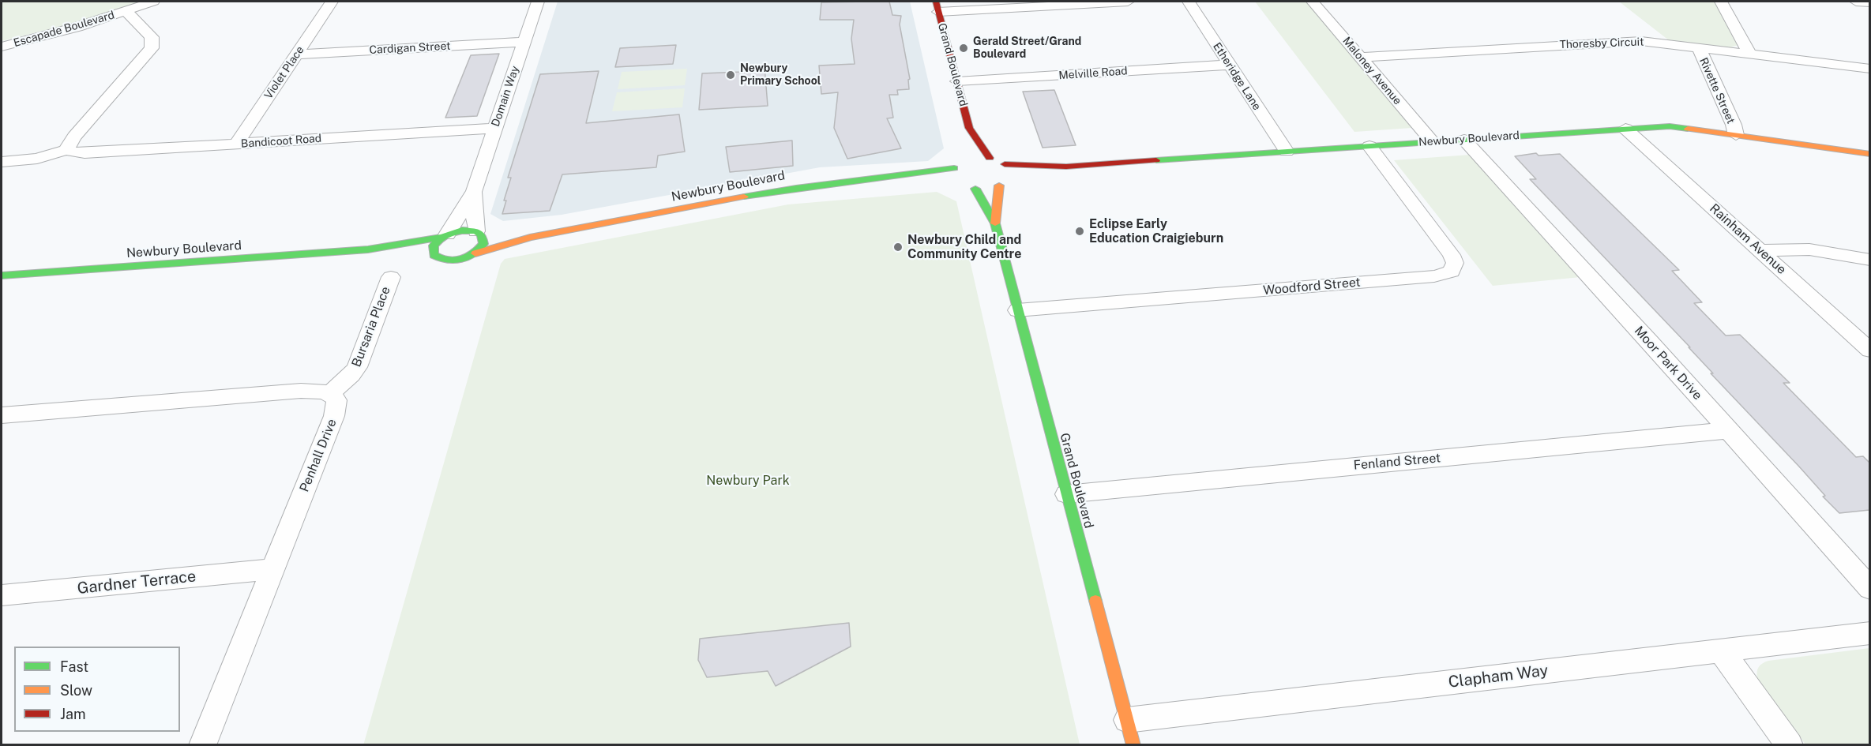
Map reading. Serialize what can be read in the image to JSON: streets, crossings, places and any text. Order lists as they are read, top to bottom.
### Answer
{
  "streets": {
    "street": [
      "Escapade Boulevard",
      "Thoresby Circuit",
      "Cardigan Street",
      "Grand Boulevard",
      "Maloney Avenue",
      "Violet Place",
      "Melville Road",
      "Etheridge Lane",
      "Rivette Street",
      "Domain Way",
      "Newbury Boulevard",
      "Bandicoot Road",
      "Rainham Avenue",
      "Woodford Street",
      "Bursaria Place",
      "Moor Park Drive",
      "Penhall Drive",
      "Fenland Street",
      "Gardner Terrace",
      "Clapham Way"
    ]
  },
  "crossings": [
    ["Thoresby Circuit", "Maloney Avenue"],
    ["Thoresby Circuit", "Rivette Street"],
    ["Cardigan Street", "Violet Place"],
    ["Cardigan Street", "Domain Way"],
    ["Grand Boulevard", "Melville Road"],
    ["Grand Boulevard", "Newbury Boulevard"],
    ["Grand Boulevard", "Woodford Street"],
    ["Grand Boulevard", "Fenland Street"],
    ["Grand Boulevard", "Clapham Way"],
    ["Maloney Avenue", "Newbury Boulevard"],
    ["Violet Place", "Bandicoot Road"],
    ["Melville Road", "Etheridge Lane"],
    ["Etheridge Lane", "Newbury Boulevard"],
    ["Rivette Street", "Newbury Boulevard"],
    ["Domain Way", "Newbury Boulevard"],
    ["Domain Way", "Bandicoot Road"],
    ["Newbury Boulevard", "Rainham Avenue"],
    ["Newbury Boulevard", "Woodford Street"],
    ["Newbury Boulevard", "Moor Park Drive"],
    ["Bursaria Place", "Penhall Drive"],
    ["Moor Park Drive", "Fenland Street"],
    ["Penhall Drive", "Gardner Terrace"]
  ],
  "parks": ["Newbury Park"],
  "places": [
    "Gerald Street/Grand Boulevard",
    "Newbury Primary School",
    "Eclipse Early Education Craigieburn",
    "Newbury Child and Community Centre"
  ],
  "legend": ["Fast", "Slow", "Jam"]
}
